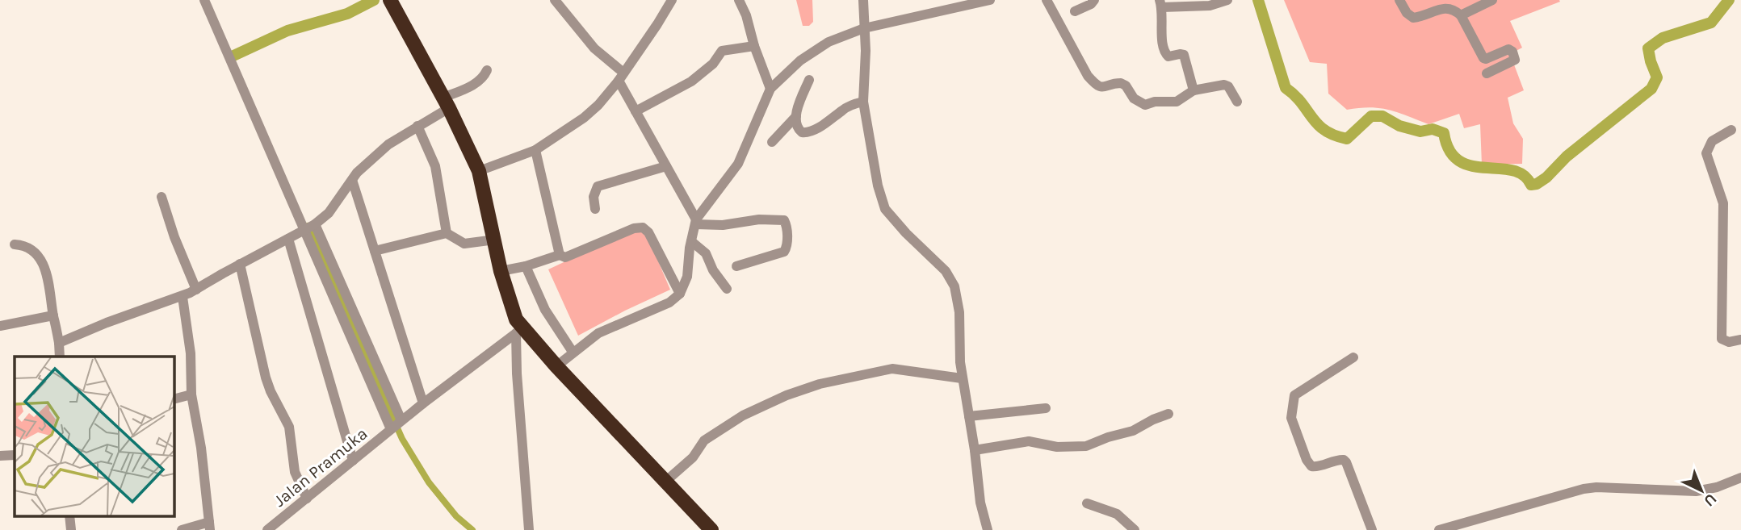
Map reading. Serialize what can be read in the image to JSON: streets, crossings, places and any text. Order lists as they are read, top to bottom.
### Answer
{
  "streets": {
    "street": ["Jalan Pramuka"]
  },
  "north": "bottom right"
}
